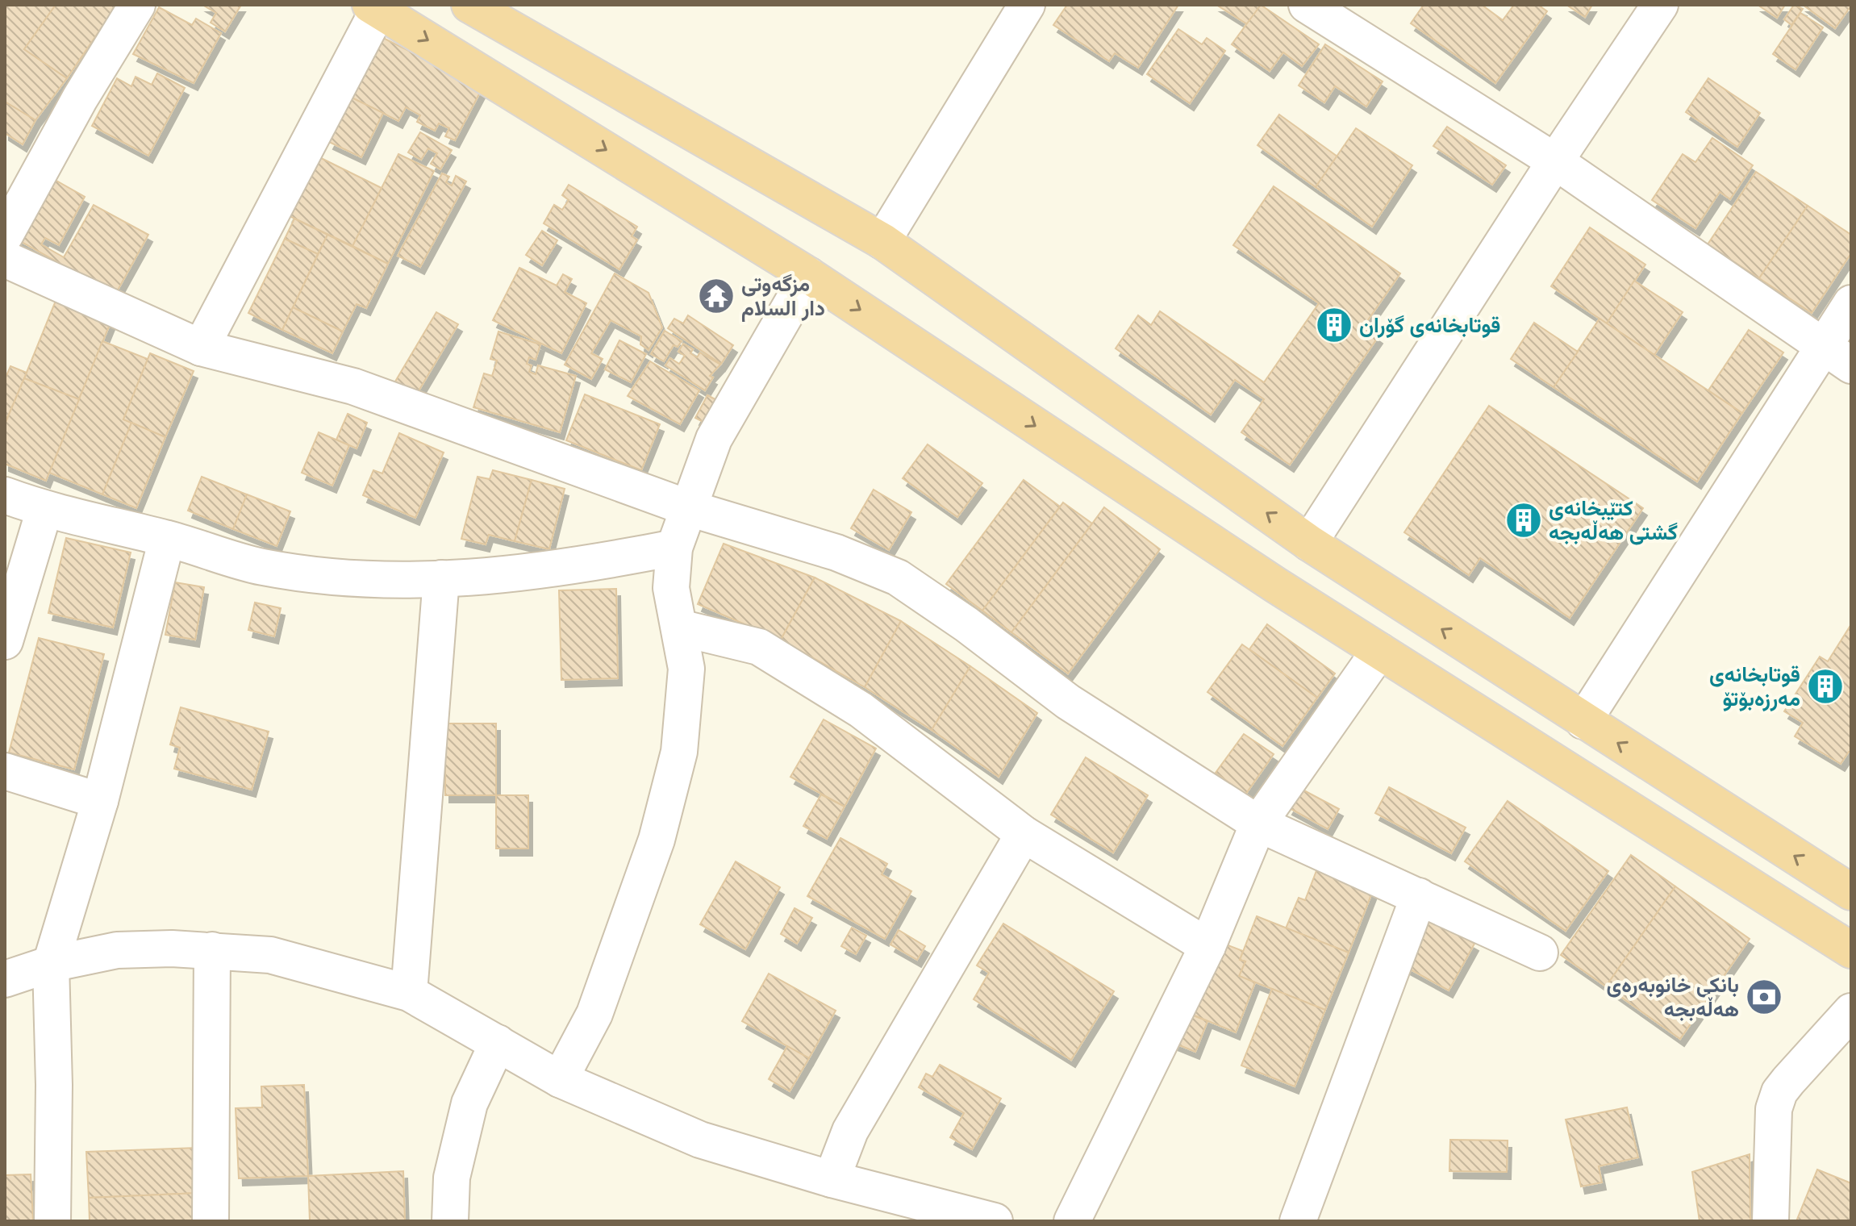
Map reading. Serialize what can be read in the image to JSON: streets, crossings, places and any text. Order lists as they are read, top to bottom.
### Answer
{
  "places": {
    "temple": ["مزگەوتی دار السلام"],
    "building": ["قوتابخانەی گۆران", "کتێبخانەی گشتی هەڵەبجە", "قوتابخانەی مەرزەبۆتۆ"],
    "bank": ["بانکی خانوبەرەی هەڵەبجە"]
  }
}
